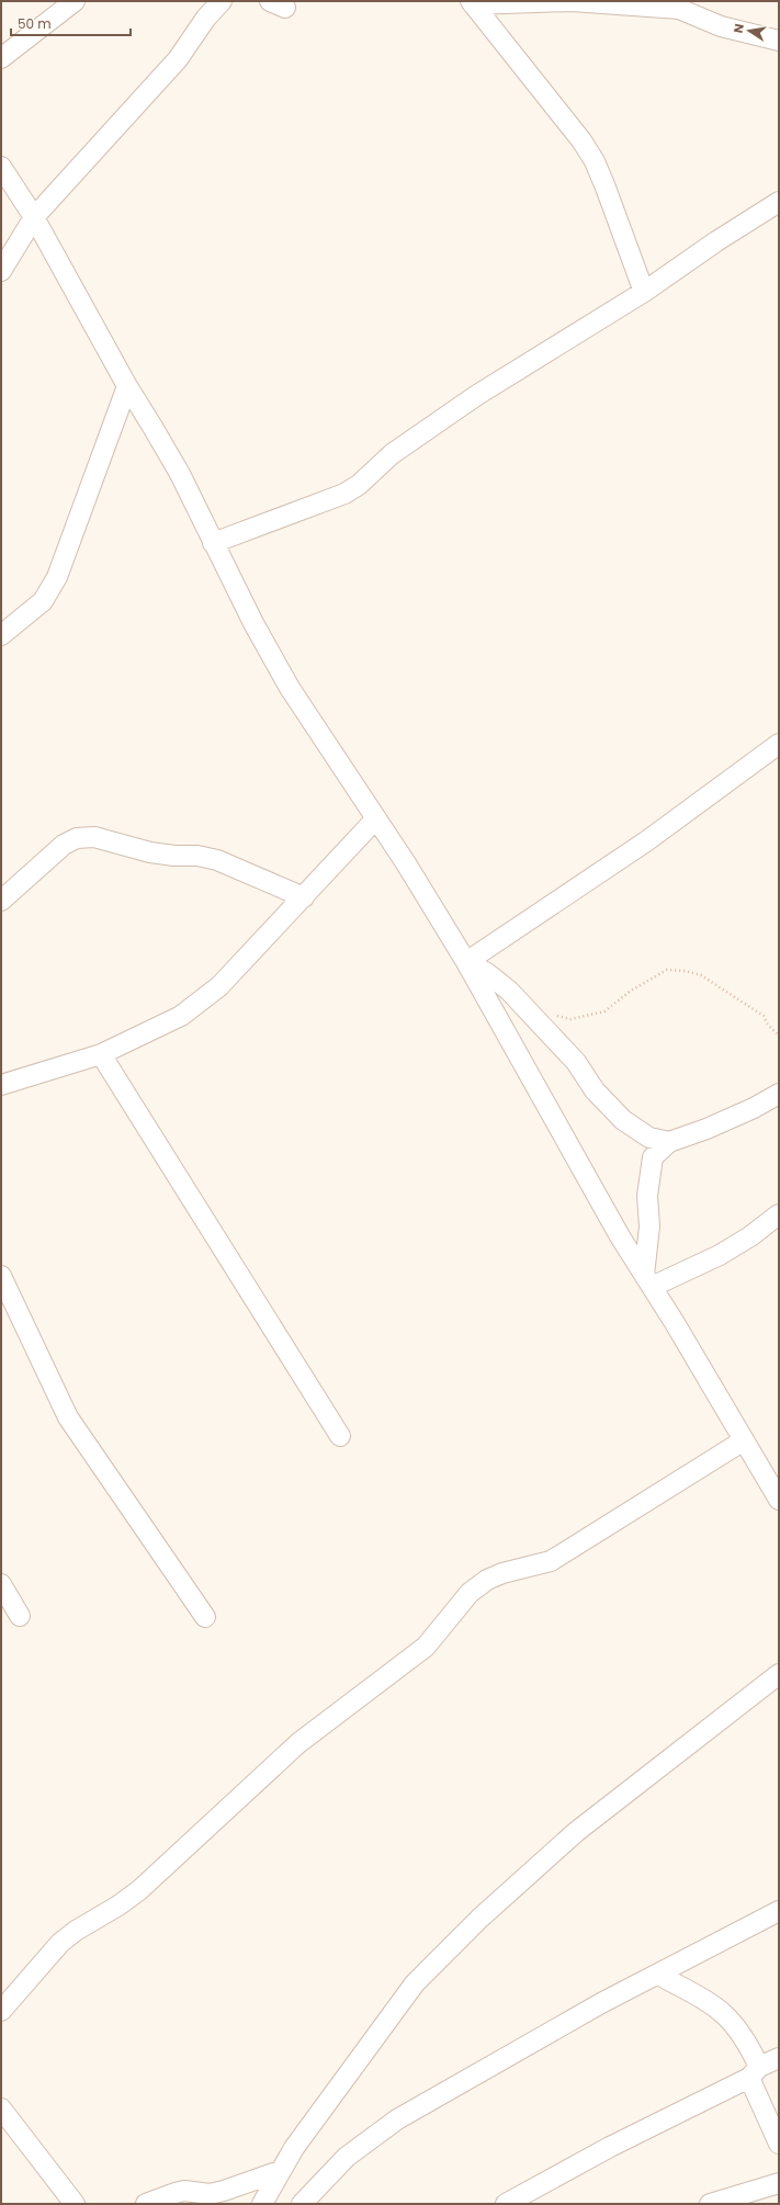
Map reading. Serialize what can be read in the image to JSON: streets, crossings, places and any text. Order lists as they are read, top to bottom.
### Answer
{
  "scale_bar": "50 m",
  "north": "left"
}
